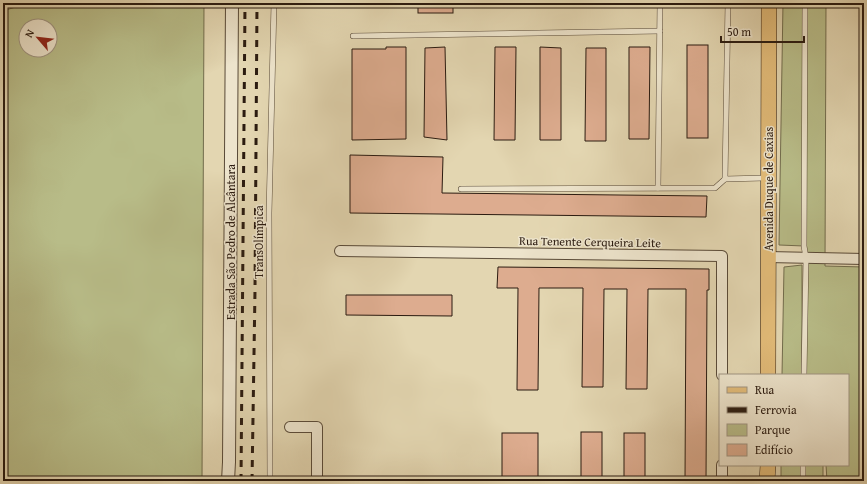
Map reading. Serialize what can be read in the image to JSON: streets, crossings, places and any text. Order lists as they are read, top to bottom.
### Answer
{
  "streets": {
    "main road": ["Avenida Duque de Caxias"],
    "street": ["Estrada São Pedro de Alcântara", "Rua Tenente Cerqueira Leite"],
    "lane": ["TransOlímpica"]
  },
  "legend": [
    "Rua",
    "Ferrovia",
    "Parque",
    "Edifício"
  ],
  "scale_bar": "50 m",
  "north": "top left"
}
